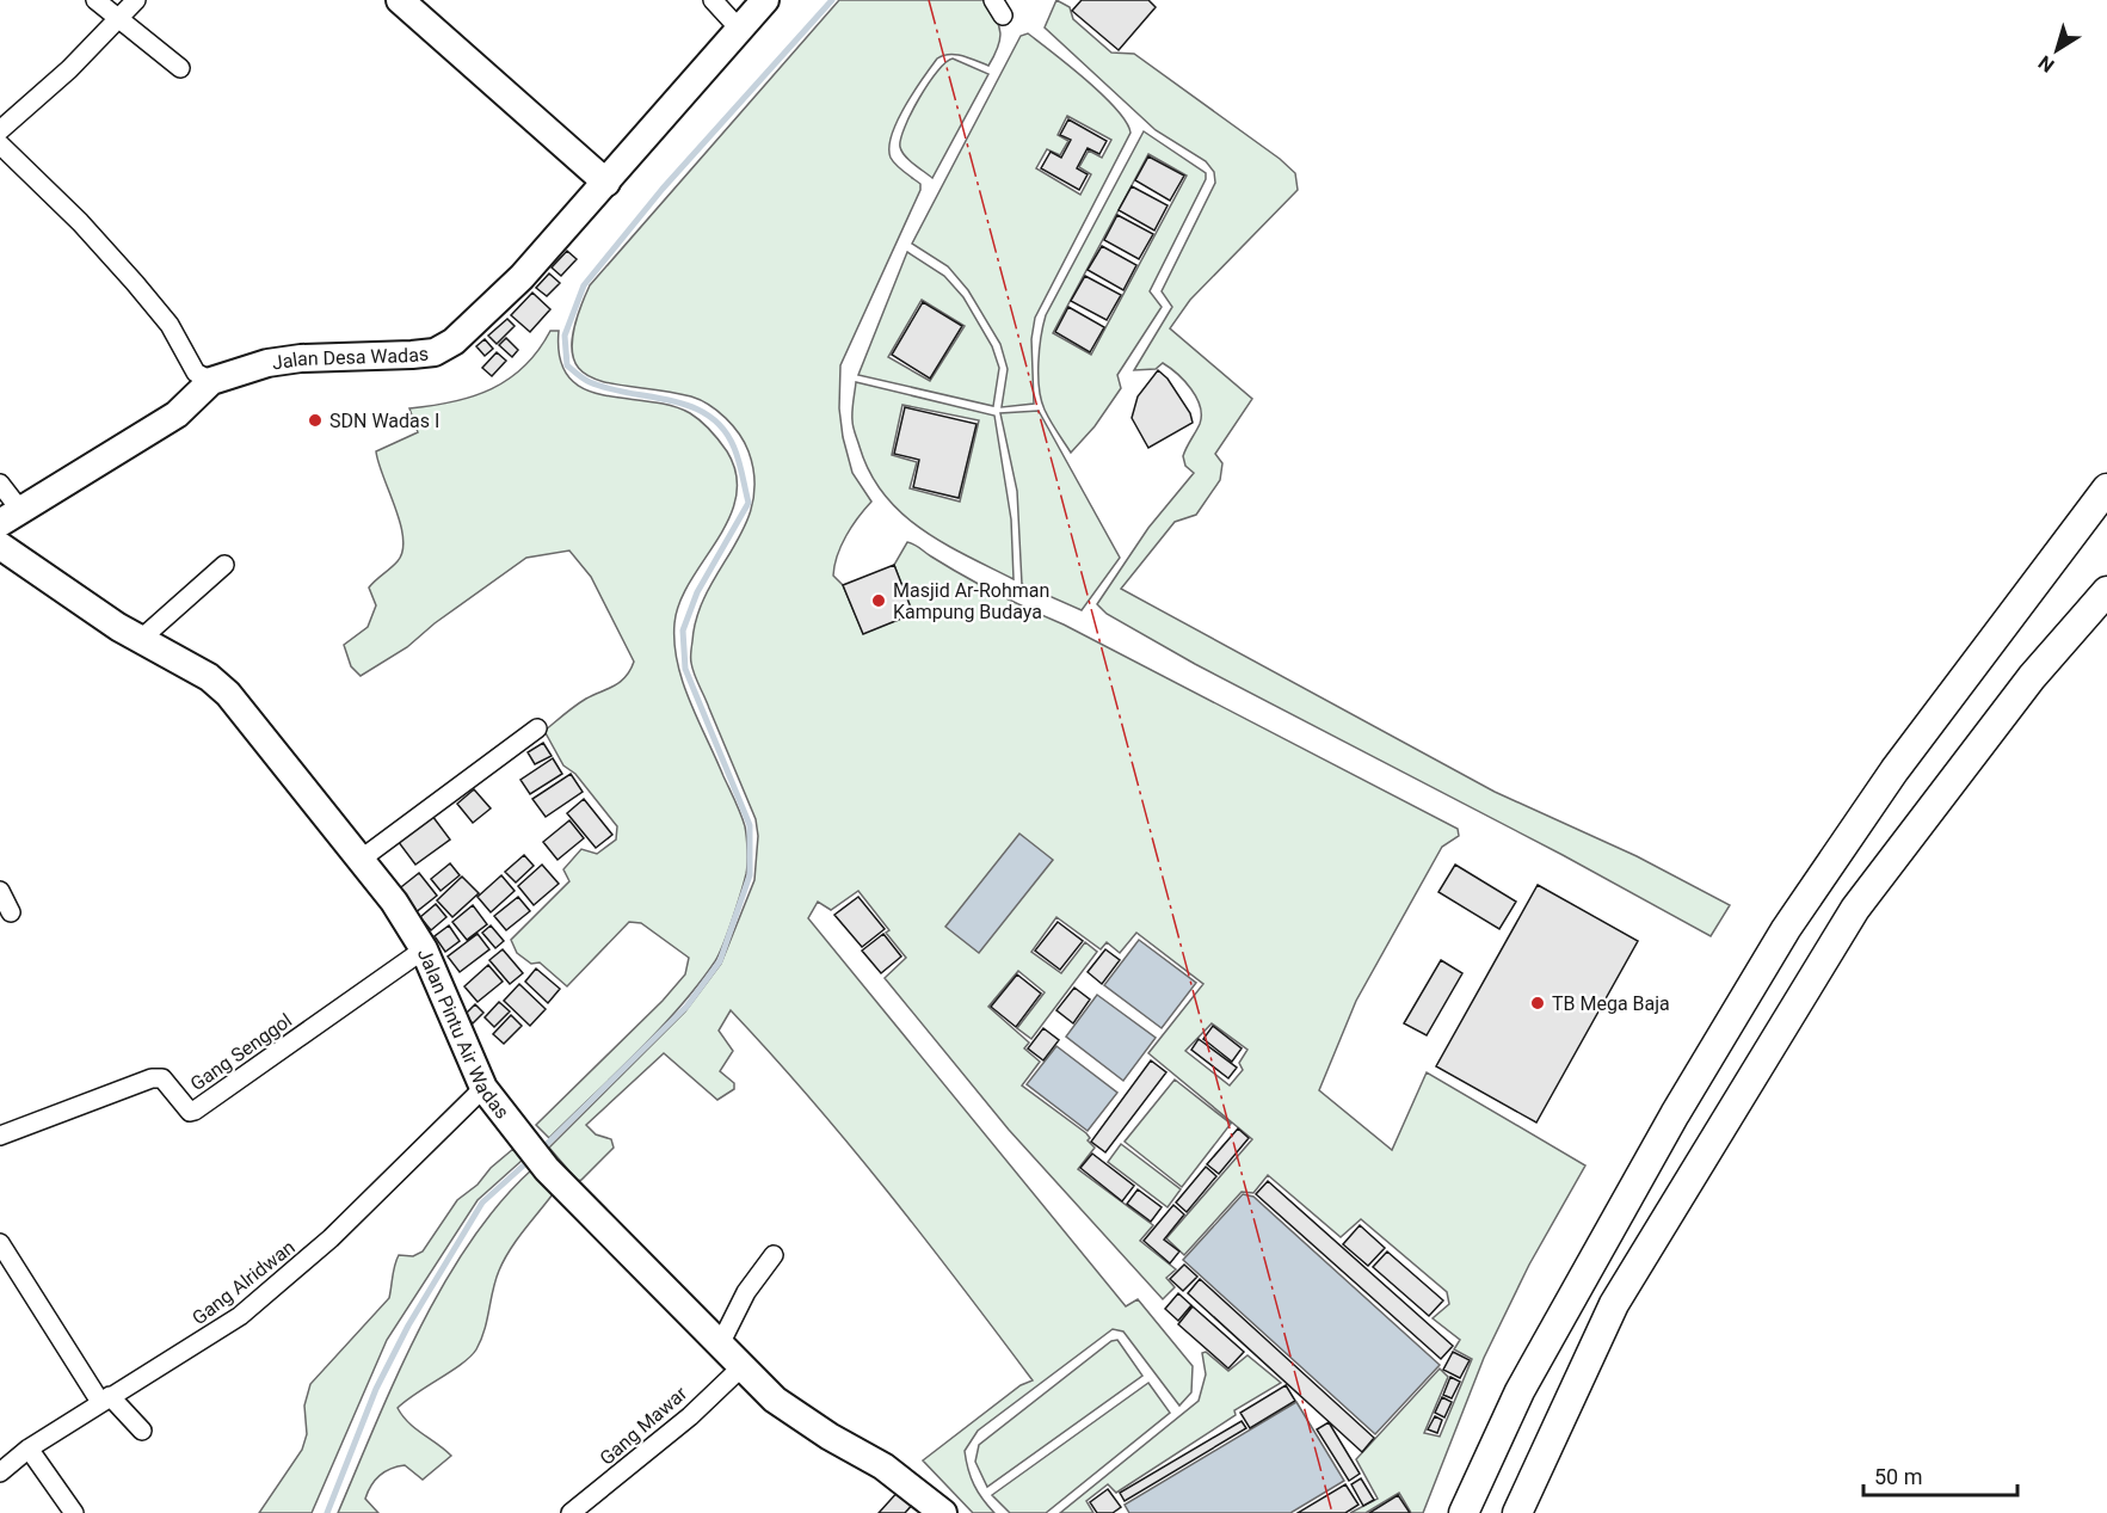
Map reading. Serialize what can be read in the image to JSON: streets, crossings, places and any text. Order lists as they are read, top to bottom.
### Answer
{
  "streets": {
    "main road": ["Jalan Desa Wadas", "Jalan Pintu Air Wadas"],
    "street": ["Gang Senggol", "Gang Alridwan", "Gang Mawar"]
  },
  "crossings": [
    ["Jalan Pintu Air Wadas", "Gang Senggol"],
    ["Jalan Pintu Air Wadas", "Gang Alridwan"],
    ["Jalan Pintu Air Wadas", "Gang Mawar"]
  ],
  "places": ["SDN Wadas I", "Masjid Ar-Rohman Kampung Budaya", "TB Mega Baja"],
  "scale_bar": "50 m",
  "north": "bottom left"
}
